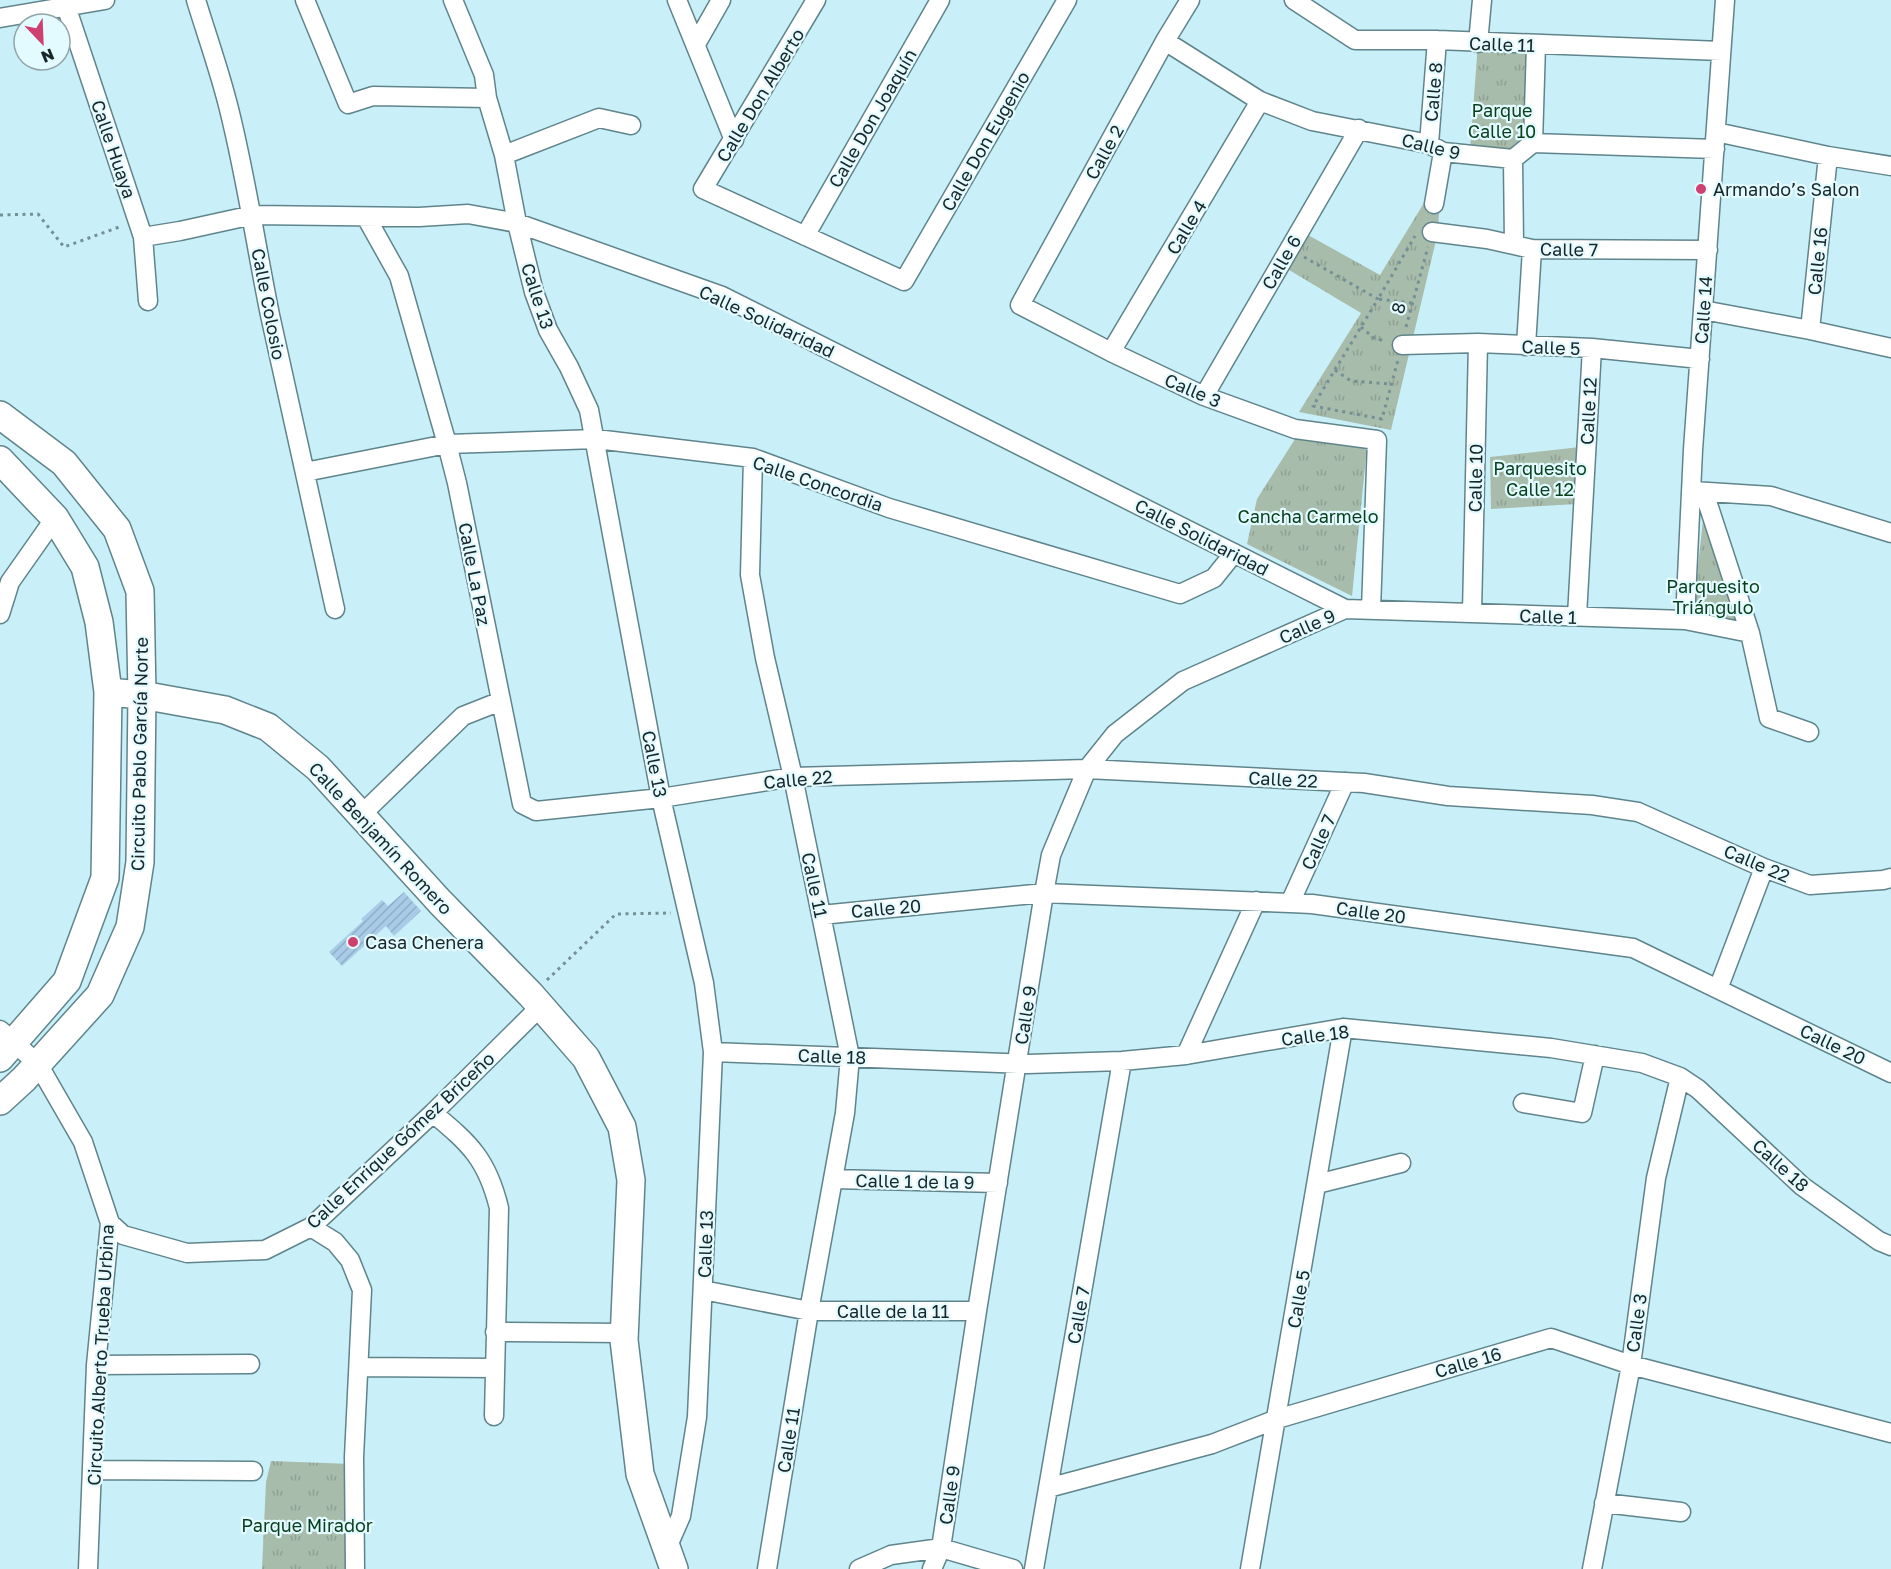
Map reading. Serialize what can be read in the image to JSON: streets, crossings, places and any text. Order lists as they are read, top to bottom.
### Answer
{
  "streets": {
    "street": [
      "Calle 11",
      "Calle 8",
      "Calle Don Alberto",
      "Calle Don Joaquín",
      "Calle Don Eugenio",
      "Calle 9",
      "Calle Huaya",
      "Calle 2",
      "Calle 4",
      "Calle 7",
      "Calle 16",
      "Calle 6",
      "Calle 13",
      "Calle Colosio",
      "Calle 14",
      "Calle Solidaridad",
      "Calle 5",
      "Calle 3",
      "Calle 12",
      "Calle 10",
      "Calle Concordia",
      "Calle La Paz",
      "Calle 1",
      "Circuito Pablo García Norte",
      "Calle 22",
      "Calle Benjamín Romero",
      "Calle 20",
      "Calle 18",
      "Calle Enrique Gómez Briceño",
      "Calle 1 de la 9",
      "Calle de la 11",
      "Circuito Alberto Trueba Urbina"
    ],
    "path": ["8"]
  },
  "crossings": [
    ["Calle 11", "Calle 8"],
    ["Calle 11", "Calle 14"],
    ["Calle 11", "Calle Concordia"],
    ["Calle 11", "Calle 22"],
    ["Calle 11", "Calle 20"],
    ["Calle 11", "Calle 18"],
    ["Calle 11", "Calle 1 de la 9"],
    ["Calle 11", "Calle de la 11"],
    ["Calle 8", "Calle 9"],
    ["Calle Don Alberto", "Calle Don Joaquín"],
    ["Calle Don Alberto", "Calle Don Eugenio"],
    ["Calle Don Joaquín", "Calle Don Eugenio"],
    ["Calle 9", "Calle 2"],
    ["Calle 9", "Calle 4"],
    ["Calle 9", "Calle 6"],
    ["Calle 9", "Calle Solidaridad"],
    ["Calle 9", "Calle 1"],
    ["Calle 9", "Calle 22"],
    ["Calle 9", "Calle 20"],
    ["Calle 9", "Calle 18"],
    ["Calle 9", "Calle 1 de la 9"],
    ["Calle 9", "Calle de la 11"],
    ["Calle Huaya", "Calle Solidaridad"],
    ["Calle 2", "Calle 3"],
    ["Calle 4", "Calle 3"],
    ["Calle 7", "Calle 16"],
    ["Calle 7", "8"],
    ["Calle 7", "Calle 14"],
    ["Calle 7", "Calle 22"],
    ["Calle 7", "Calle 20"],
    ["Calle 7", "Calle 18"],
    ["Calle 16", "Calle 5"],
    ["Calle 16", "Calle 3"],
    ["Calle 6", "Calle 3"],
    ["Calle 13", "Calle Solidaridad"],
    ["Calle 13", "Calle Concordia"],
    ["Calle 13", "Calle La Paz"],
    ["Calle 13", "Calle 22"],
    ["Calle 13", "Calle Benjamín Romero"],
    ["Calle 13", "Calle 18"],
    ["Calle Colosio", "Calle Solidaridad"],
    ["Calle Colosio", "Calle Concordia"],
    ["8", "Calle 5"],
    ["Calle 14", "Calle 5"],
    ["Calle 14", "Calle 1"],
    ["Calle Solidaridad", "Calle Concordia"],
    ["Calle Solidaridad", "Calle La Paz"],
    ["Calle Solidaridad", "Calle 1"],
    ["Calle 5", "Calle 12"],
    ["Calle 5", "Calle 10"],
    ["Calle 5", "Calle 18"],
    ["Calle 3", "Calle 1"],
    ["Calle 3", "Calle 18"],
    ["Calle 12", "Calle 1"],
    ["Calle 10", "Calle 1"],
    ["Calle Concordia", "Calle La Paz"],
    ["Calle La Paz", "Calle 22"],
    ["Circuito Pablo García Norte", "Calle Benjamín Romero"],
    ["Circuito Pablo García Norte", "Circuito Alberto Trueba Urbina"],
    ["Calle Benjamín Romero", "Calle Enrique Gómez Briceño"],
    ["Calle Enrique Gómez Briceño", "Circuito Alberto Trueba Urbina"]
  ],
  "parks": [
    "Parque Calle 10",
    "Parquesito Calle 12",
    "Cancha Carmelo",
    "Parquesito Triángulo",
    "Parque Mirador"
  ],
  "places": ["Armando’s Salon", "Casa Chenera"],
  "north": "bottom right"
}
